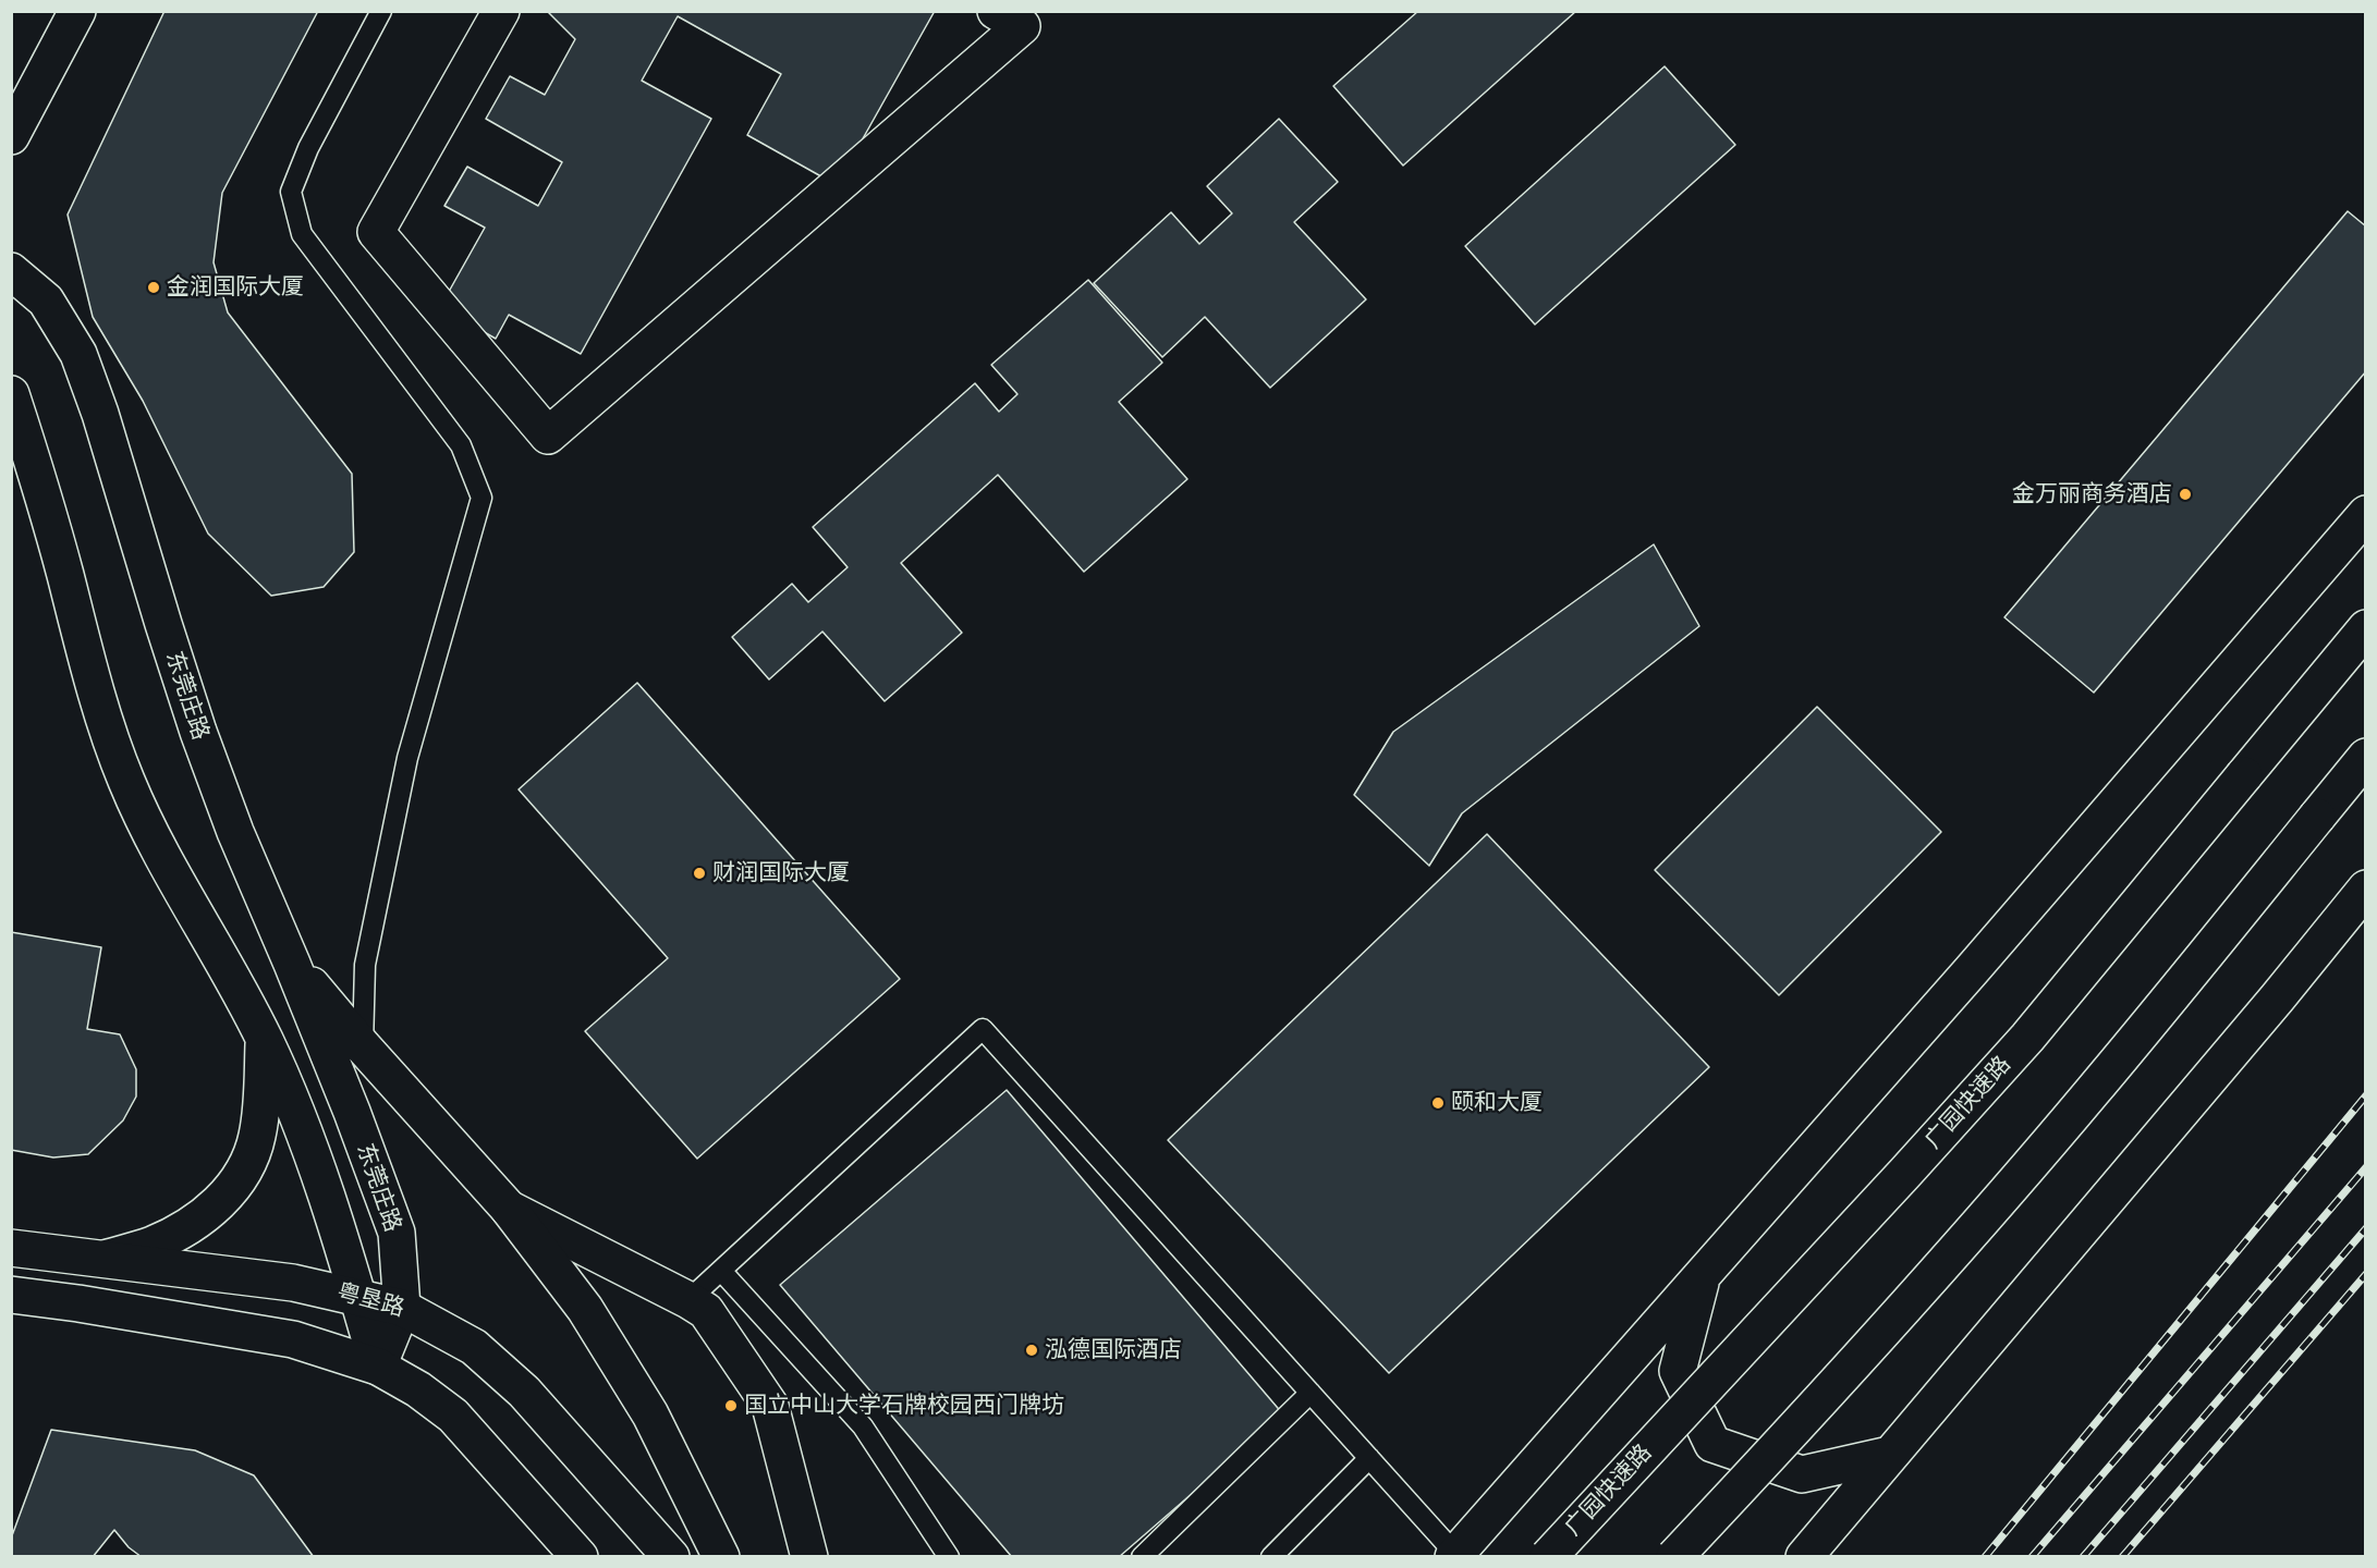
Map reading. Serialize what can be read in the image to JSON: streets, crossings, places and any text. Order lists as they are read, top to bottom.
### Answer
{
  "streets": {
    "main road": ["东莞庄路", "广园快速路", "粤垦路"]
  },
  "crossings": [
    ["东莞庄路", "粤垦路"]
  ],
  "places": [
    "金润国际大厦",
    "金万丽商务酒店",
    "财润国际大厦",
    "颐和大厦",
    "泓德国际酒店",
    "国立中山大学石牌校园西门牌坊"
  ]
}
